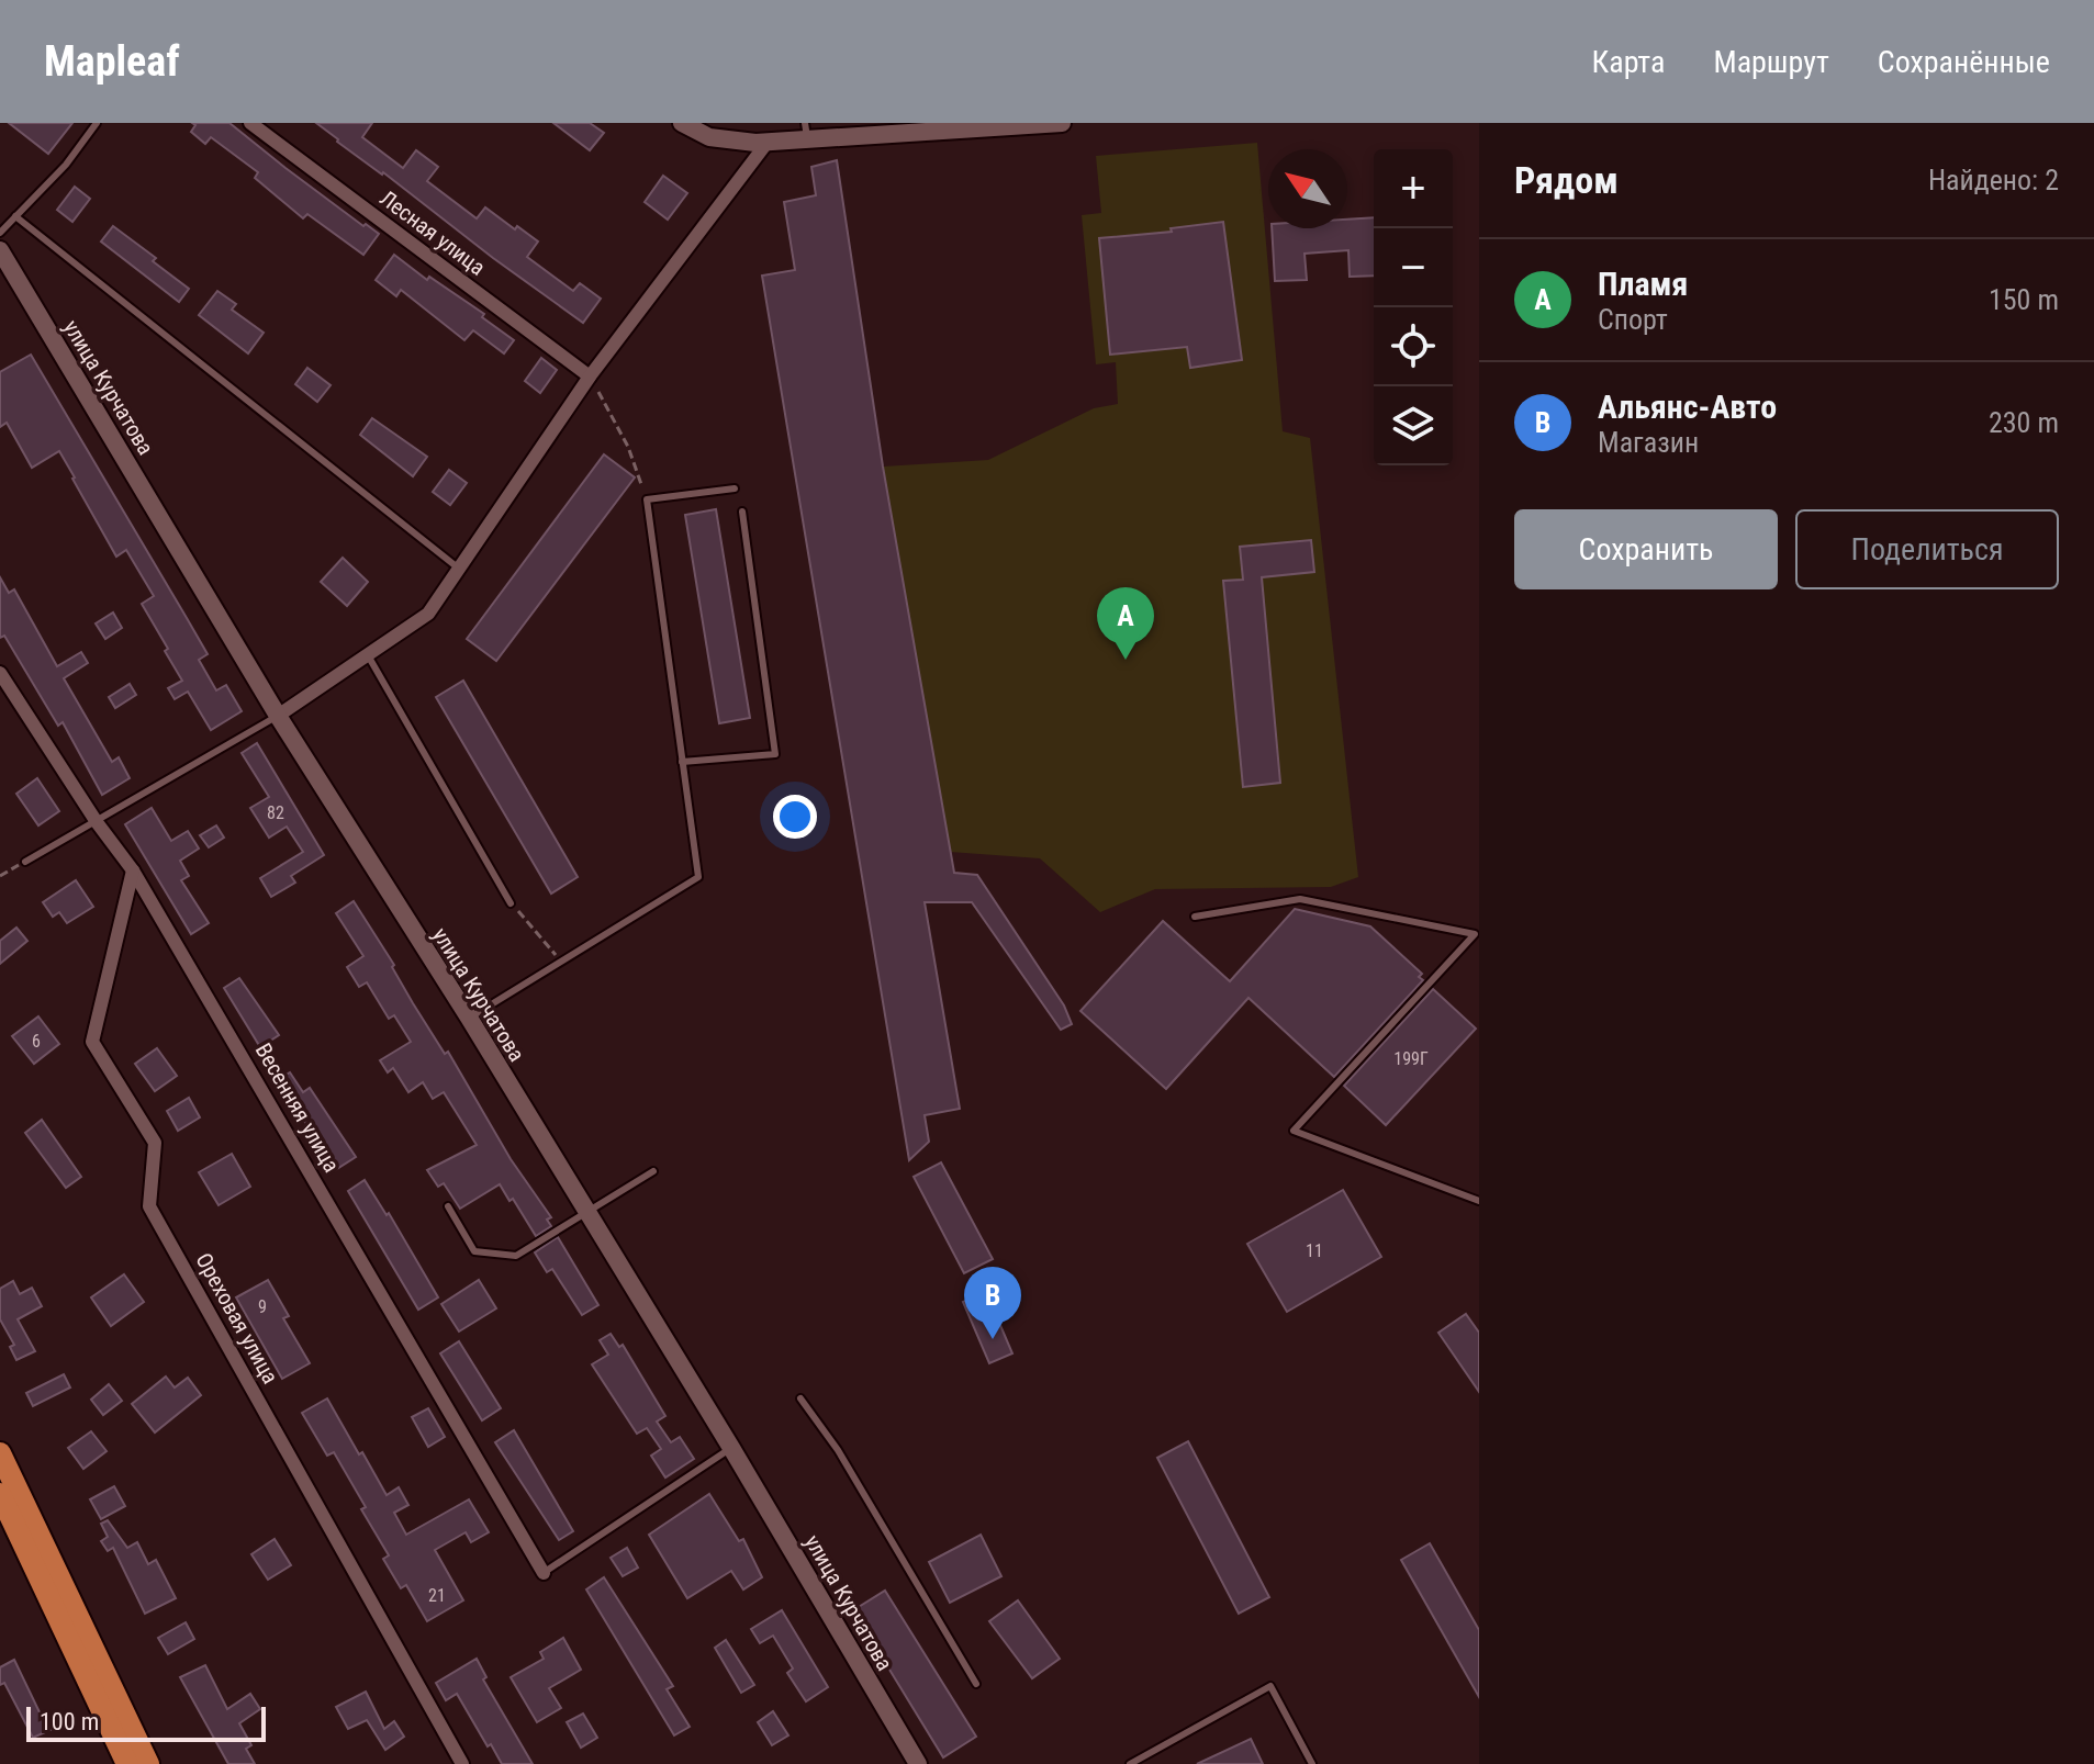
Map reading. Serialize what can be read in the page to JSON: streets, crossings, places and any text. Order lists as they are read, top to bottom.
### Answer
{
  "streets": {
    "street": [
      "Лесная улица",
      "улица Курчатова",
      "Весенняя улица",
      "Ореховая улица"
    ]
  },
  "crossings": [
    ["Весенняя улица", "Ореховая улица"]
  ],
  "house_numbers": [
    "82",
    "6",
    "199Г",
    "11",
    "9",
    "21"
  ],
  "scale_bar": "100 m",
  "north": "top left",
  "page": {
    "header": "Mapleaf",
    "nav": ["Карта", "Маршрут", "Сохранённые"],
    "heading": ["Рядом", "Найдено: 2"],
    "map_buttons": ["+", "−"],
    "list": [
      {
        "mark": "A",
        "name": "Пламя",
        "note": "Спорт",
        "value": "150 m"
      },
      {
        "mark": "B",
        "name": "Альянс-Авто",
        "note": "Магазин",
        "value": "230 m"
      }
    ],
    "buttons": ["Сохранить", "Поделиться"],
    "pins": ["A", "B"],
    "scale": "100 m"
  }
}
